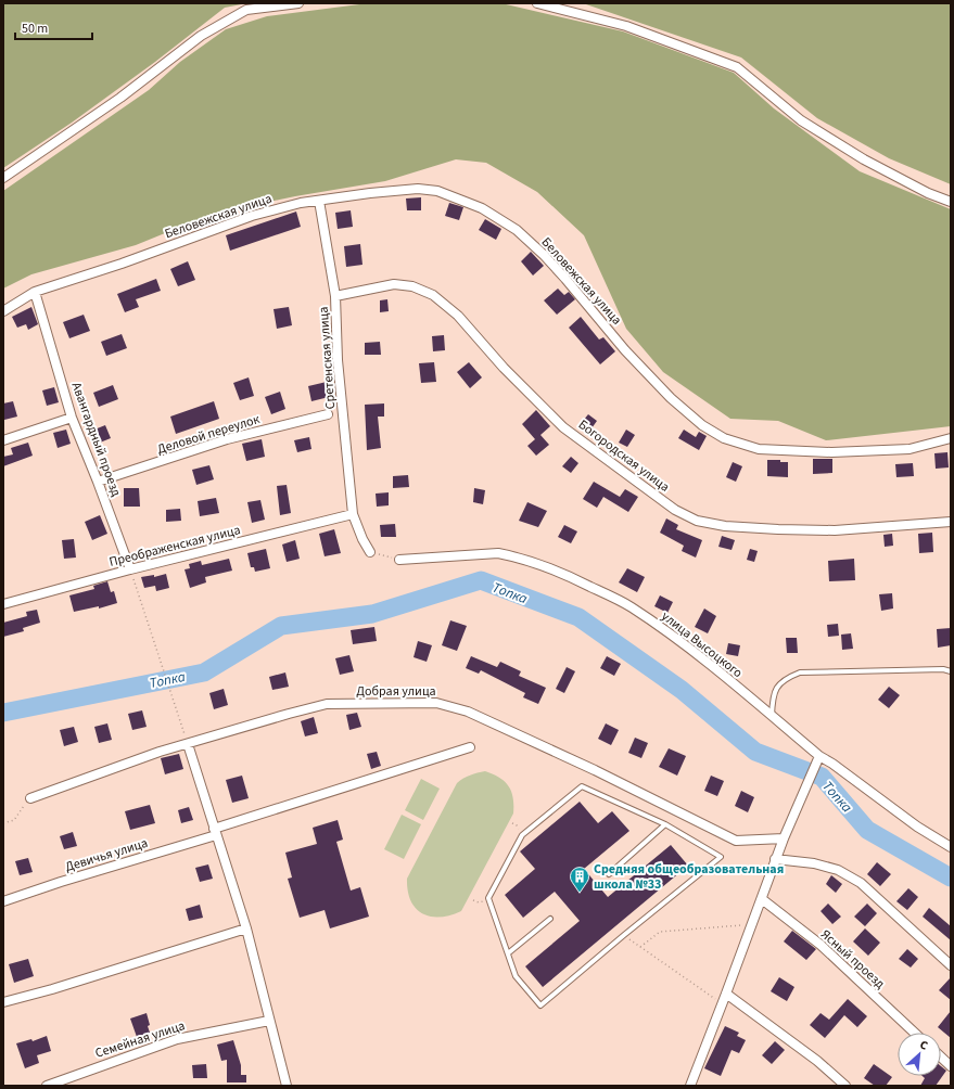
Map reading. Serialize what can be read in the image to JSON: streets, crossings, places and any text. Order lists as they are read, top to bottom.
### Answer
{
  "streets": {
    "street": [
      "Беловежская улица",
      "Сретенская улица",
      "Деловой переулок",
      "Авангардный проезд",
      "Богородская улица",
      "Преображенская улица",
      "улица Высоцкого",
      "Добрая улица",
      "Девичья улица",
      "Ясный проезд",
      "Семейная улица"
    ]
  },
  "crossings": [
    ["Беловежская улица", "Сретенская улица"],
    ["Беловежская улица", "Авангардный проезд"],
    ["Сретенская улица", "Богородская улица"],
    ["Сретенская улица", "Преображенская улица"],
    ["Деловой переулок", "Авангардный проезд"],
    ["Авангардный проезд", "Преображенская улица"]
  ],
  "water": ["Топка"],
  "places": {
    "building": ["Средняя общеобразовательная школа №33"]
  },
  "scale_bar": "50 m",
  "north": "top right"
}
